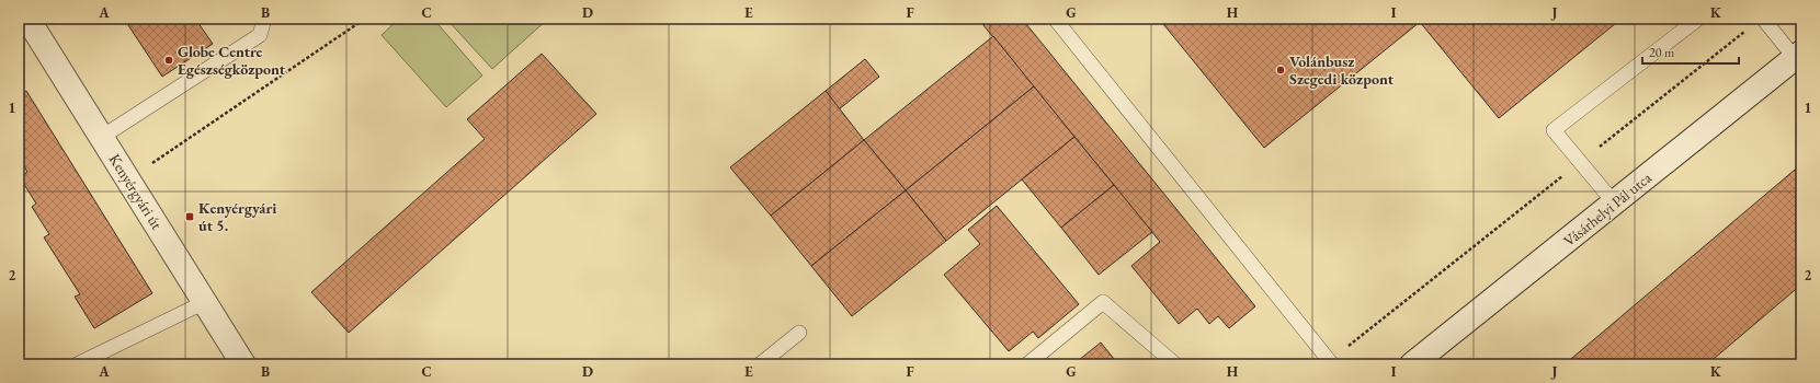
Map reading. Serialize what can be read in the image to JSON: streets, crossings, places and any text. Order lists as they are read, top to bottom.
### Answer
{
  "streets": {
    "main road": ["Kenyérgyári út", "Vásárhelyi Pál utca"]
  },
  "places": {
    "other": ["Globe Centre Egészségközpont", "Volánbusz Szegedi központ"],
    "transit": ["Kenyérgyári út 5."]
  },
  "scale_bar": "20 m",
  "grid": {
    "columns": [
      "A",
      "B",
      "C",
      "D",
      "E",
      "F",
      "G",
      "H",
      "I",
      "J",
      "K"
    ],
    "rows": ["1", "2"]
  }
}
